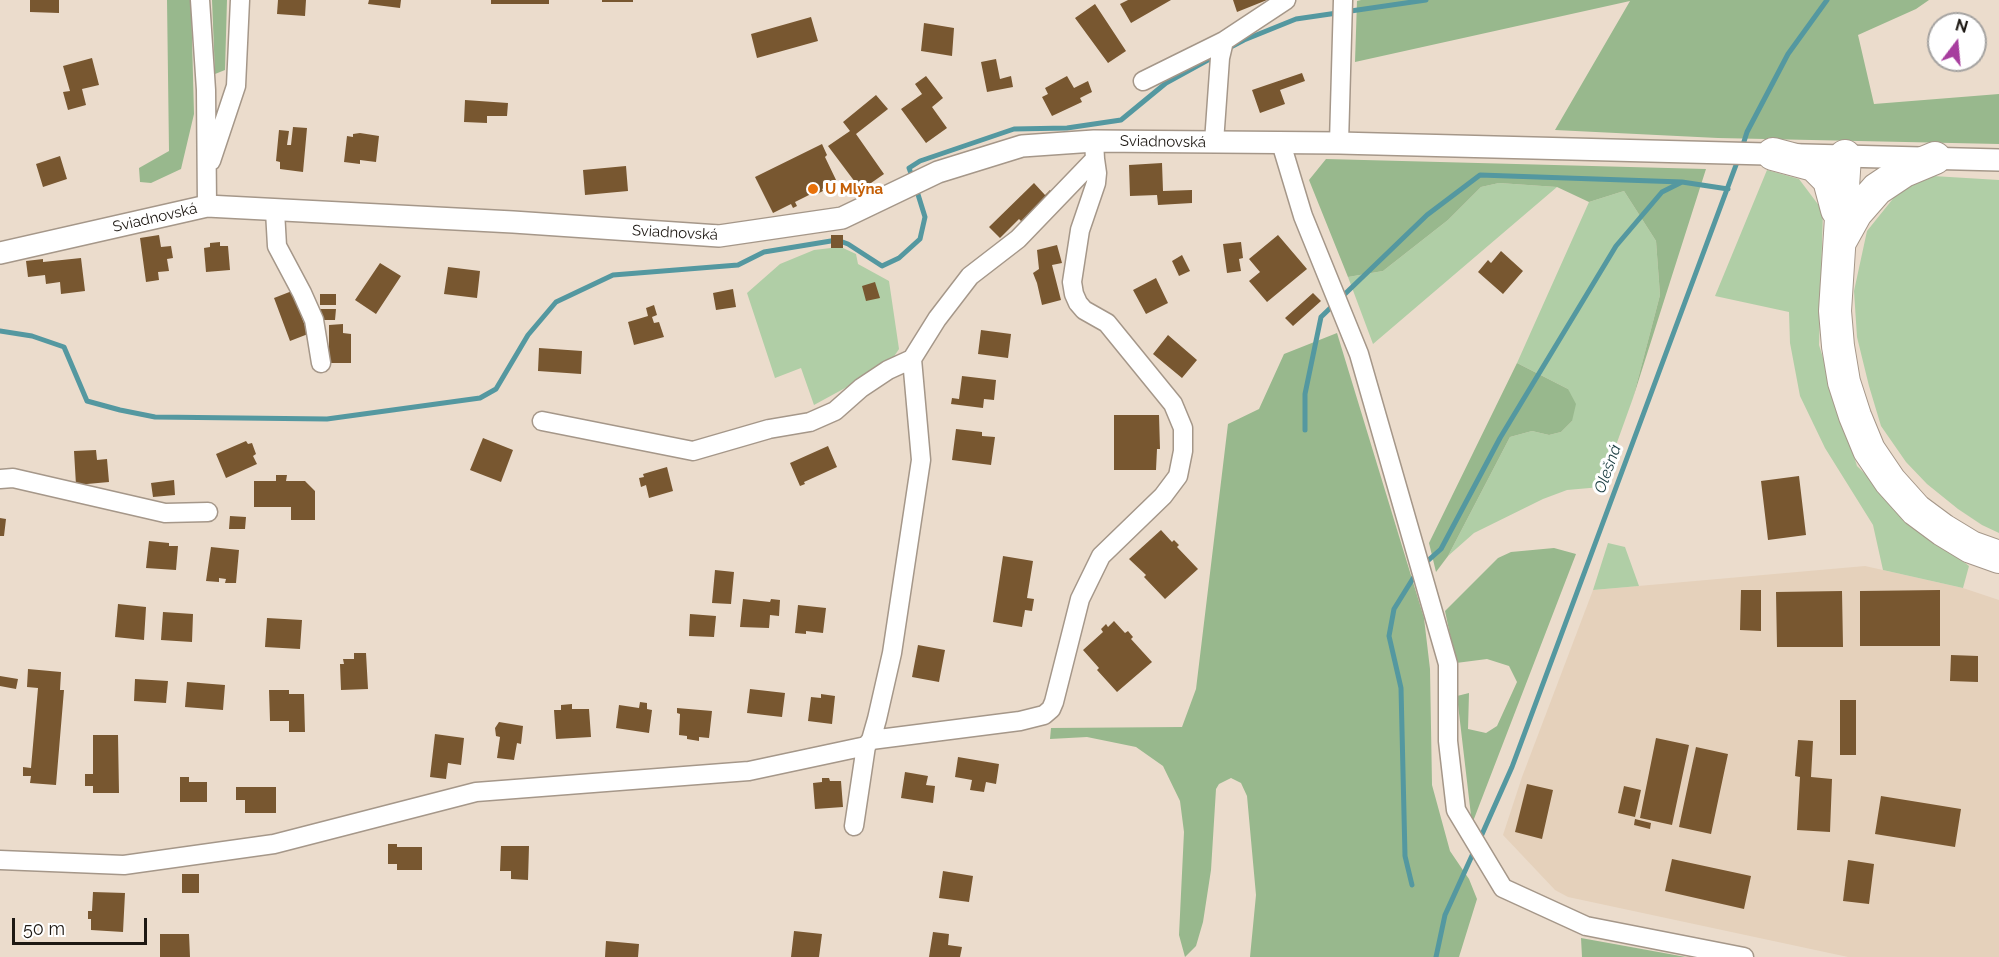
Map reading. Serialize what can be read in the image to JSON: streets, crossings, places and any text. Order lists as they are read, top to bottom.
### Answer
{
  "streets": {
    "street": ["Sviadnovská"]
  },
  "water": ["Olešná"],
  "places": ["U Mlýna"],
  "scale_bar": "50 m",
  "north": "top"
}
